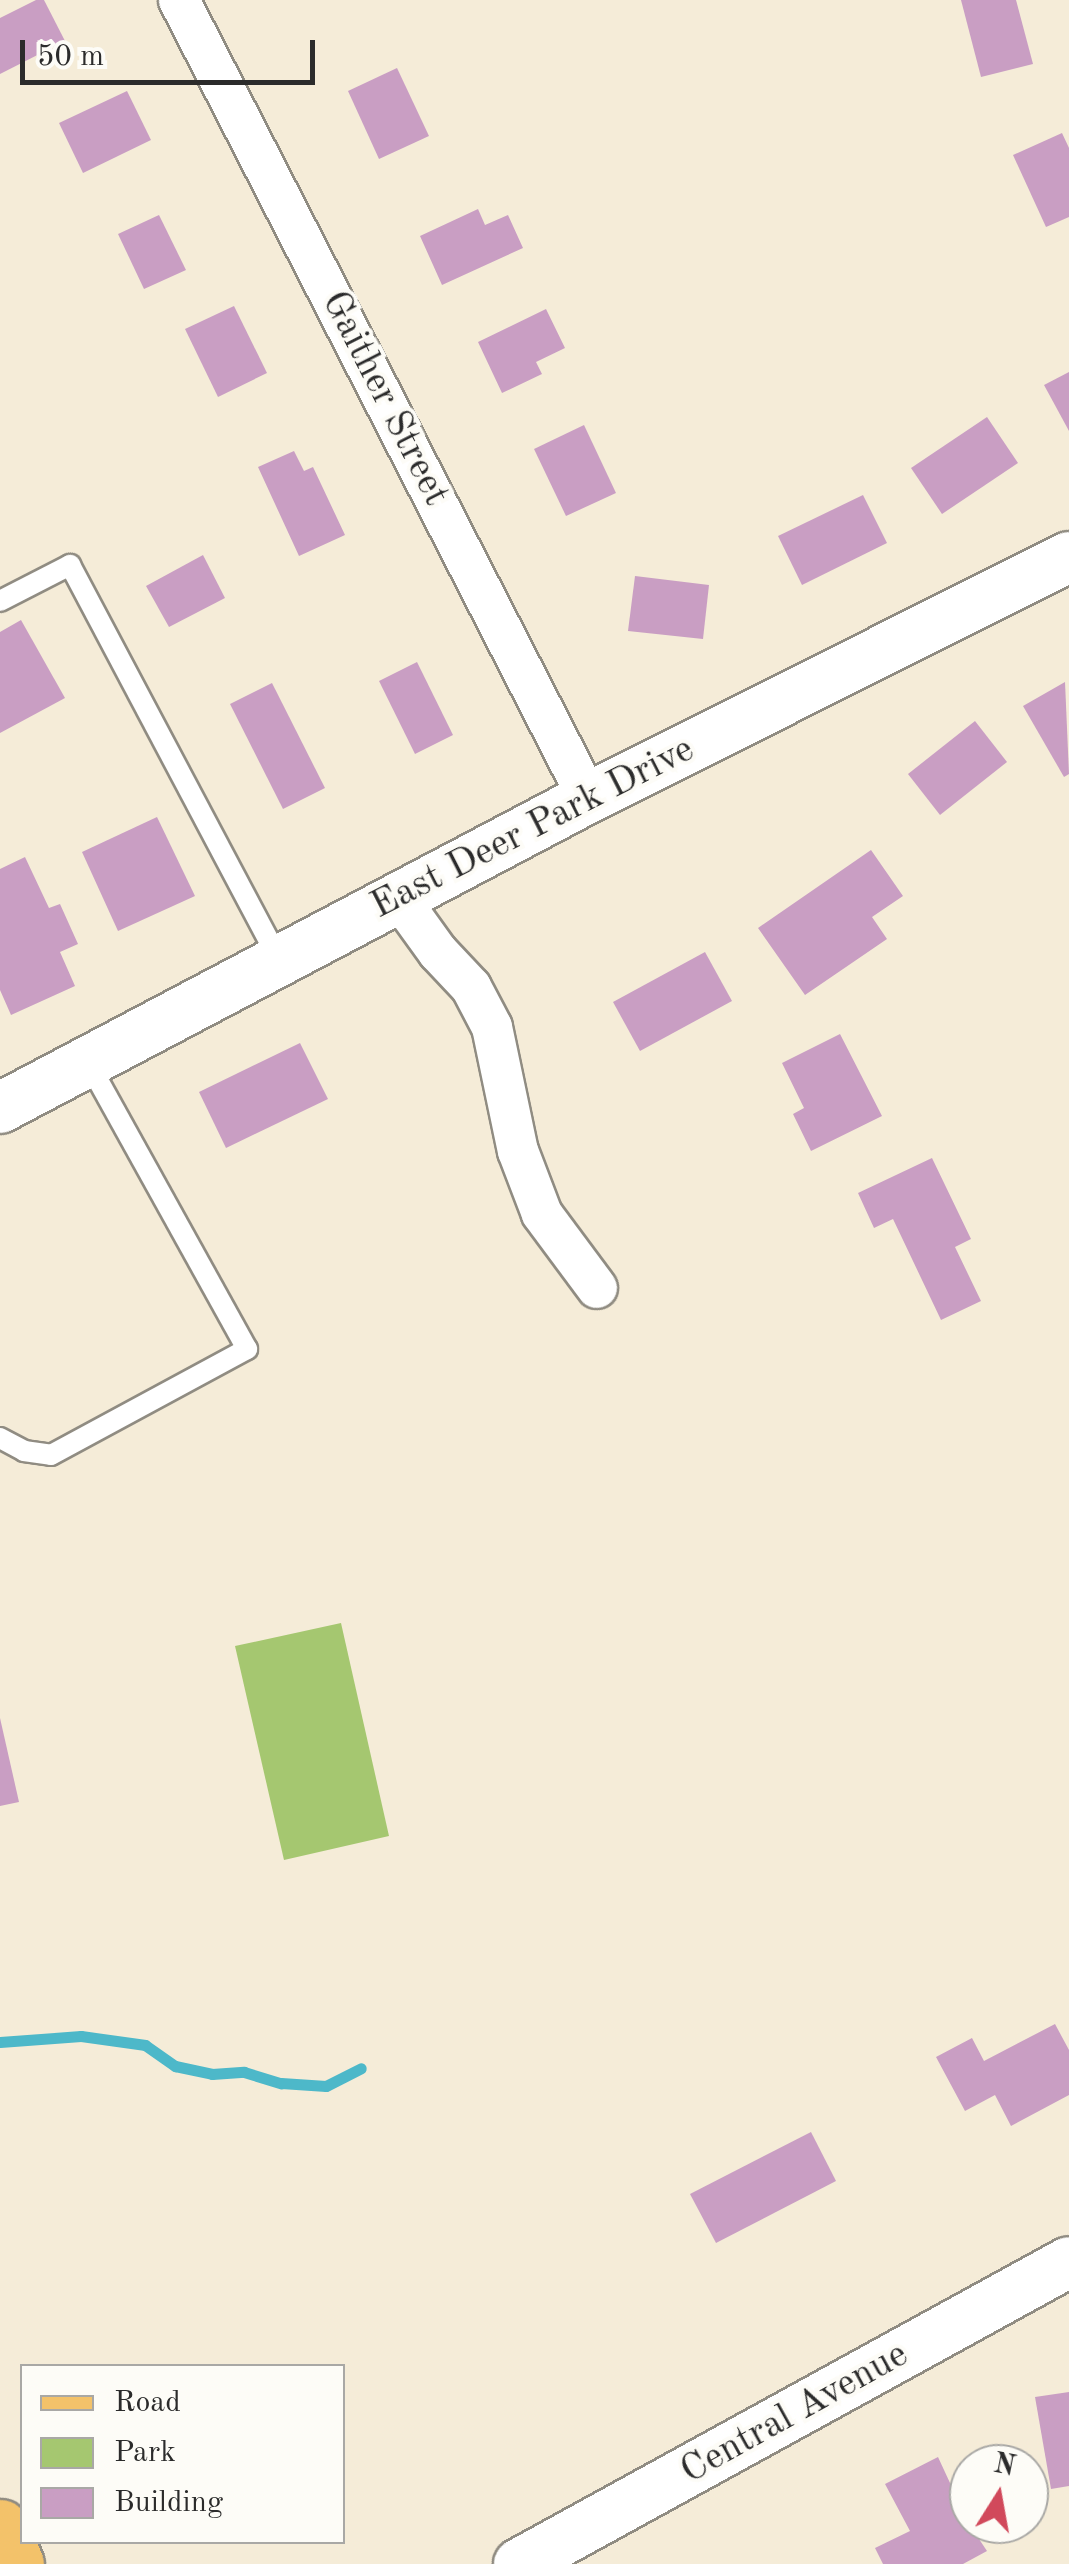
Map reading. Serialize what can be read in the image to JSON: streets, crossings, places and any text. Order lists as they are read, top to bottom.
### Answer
{
  "streets": {
    "street": ["Gaither Street", "East Deer Park Drive", "Central Avenue"]
  },
  "crossings": [
    ["Gaither Street", "East Deer Park Drive"]
  ],
  "legend": ["Road", "Park", "Building"],
  "scale_bar": "50 m",
  "north": "top"
}
